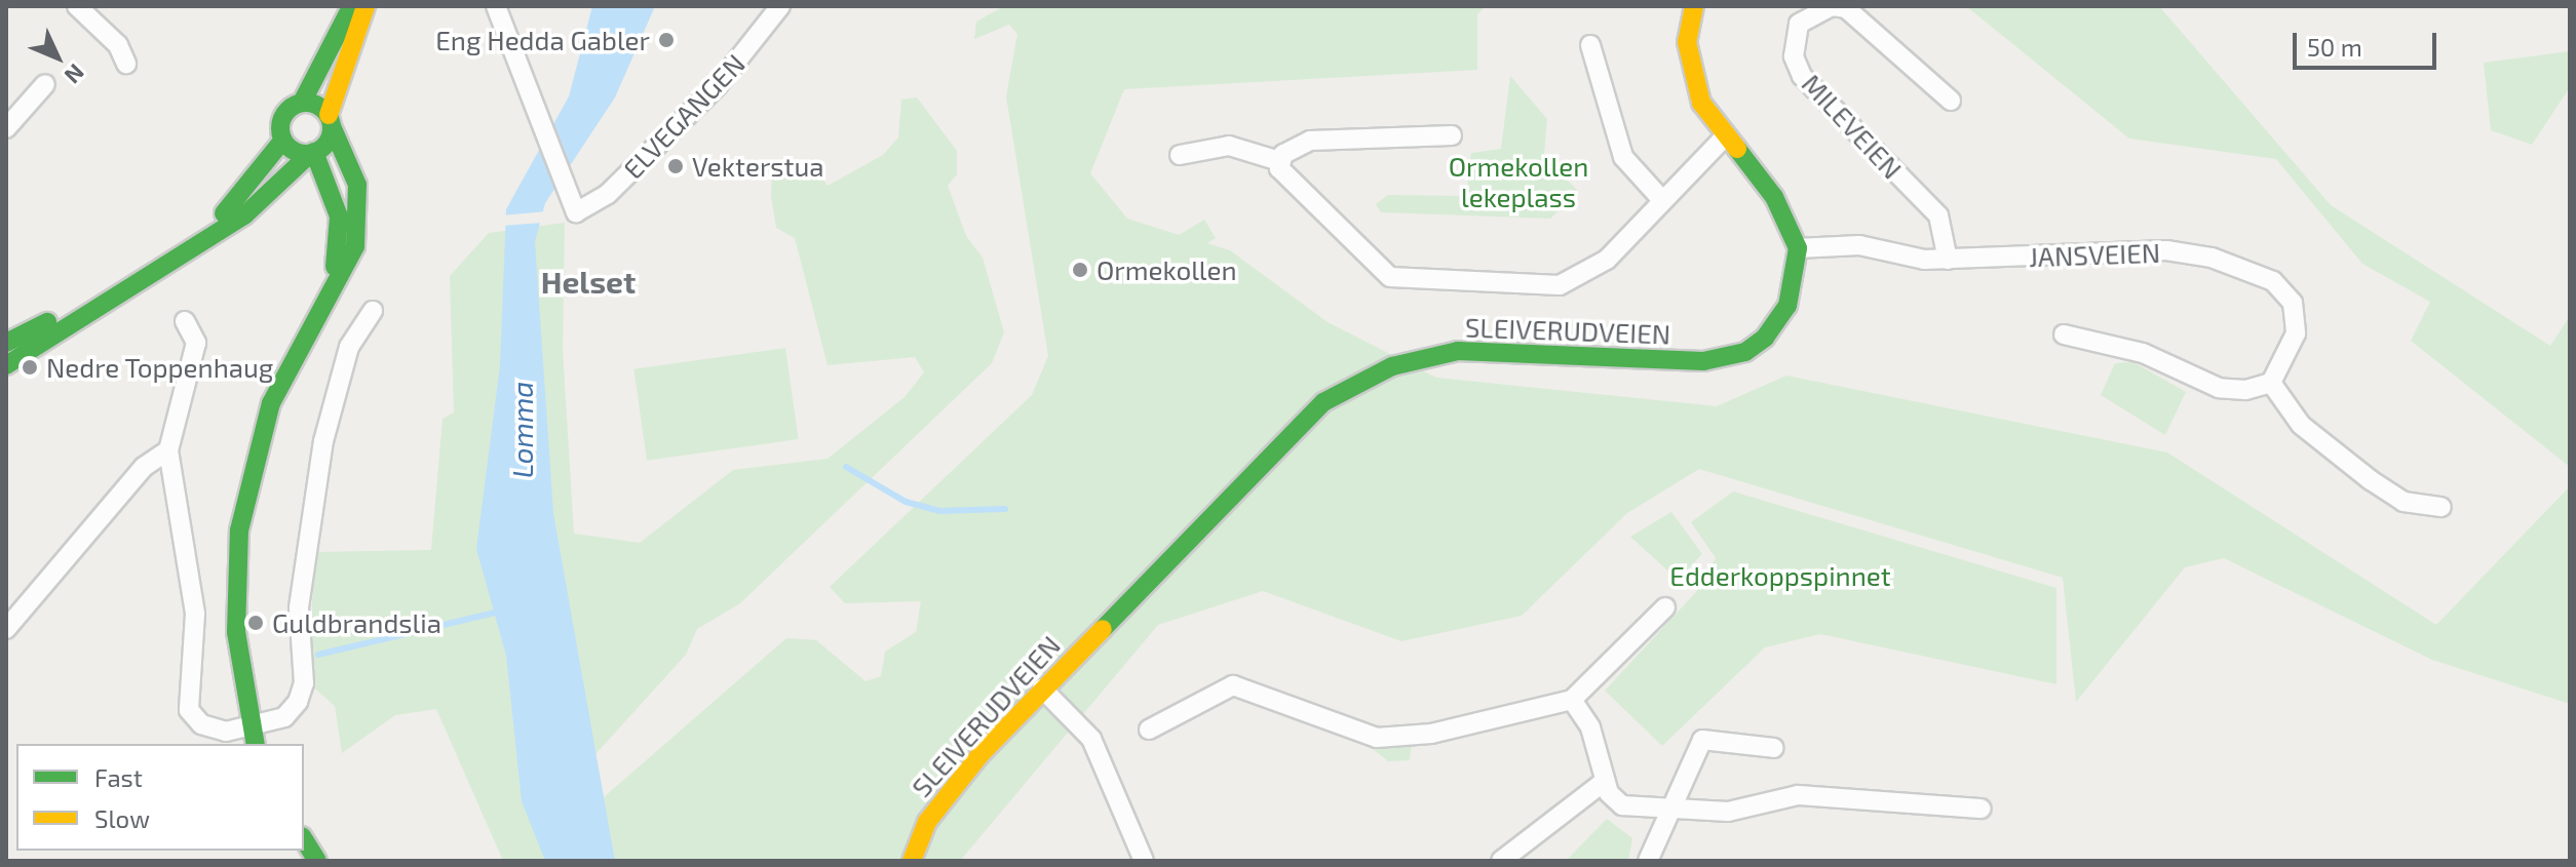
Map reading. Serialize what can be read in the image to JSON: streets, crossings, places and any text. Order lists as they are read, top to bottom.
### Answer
{
  "streets": {
    "main road": ["SLEIVERUDVEIEN"],
    "street": ["ELVEGANGEN", "MILEVEIEN", "JANSVEIEN"]
  },
  "crossings": [
    ["MILEVEIEN", "JANSVEIEN"],
    ["JANSVEIEN", "SLEIVERUDVEIEN"]
  ],
  "districts": ["Helset"],
  "water": ["Lomma"],
  "parks": ["Ormekollen lekeplass", "Edderkoppspinnet"],
  "places": [
    "Eng Hedda Gabler",
    "Vekterstua",
    "Ormekollen",
    "Nedre Toppenhaug",
    "Guldbrandslia"
  ],
  "legend": ["Fast", "Slow"],
  "scale_bar": "50 m",
  "north": "bottom right"
}
